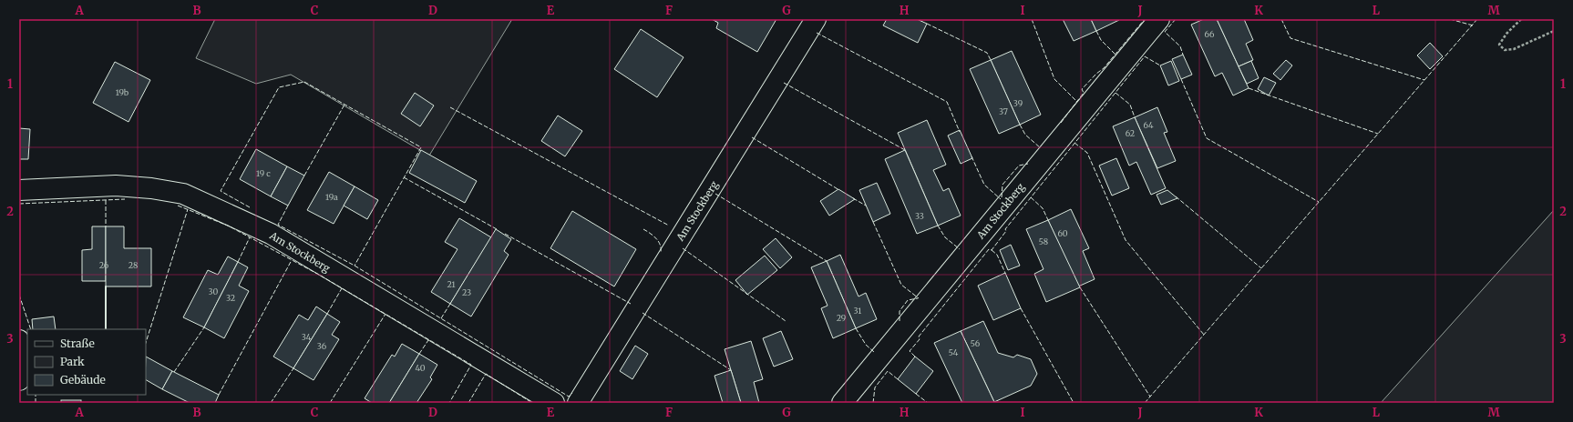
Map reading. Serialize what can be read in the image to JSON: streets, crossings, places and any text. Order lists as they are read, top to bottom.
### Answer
{
  "streets": {
    "street": ["Am Stockberg"]
  },
  "house_numbers": [
    "66",
    "19b",
    "39",
    "37",
    "64",
    "62",
    "19 c",
    "19a",
    "33",
    "60",
    "58",
    "26",
    "28",
    "21",
    "30",
    "23",
    "32",
    "31",
    "29",
    "34",
    "56",
    "36",
    "54",
    "40"
  ],
  "legend": ["Straße", "Park", "Gebäude"],
  "grid": {
    "columns": [
      "A",
      "B",
      "C",
      "D",
      "E",
      "F",
      "G",
      "H",
      "I",
      "J",
      "K",
      "L",
      "M"
    ],
    "rows": ["1", "2", "3"]
  }
}
